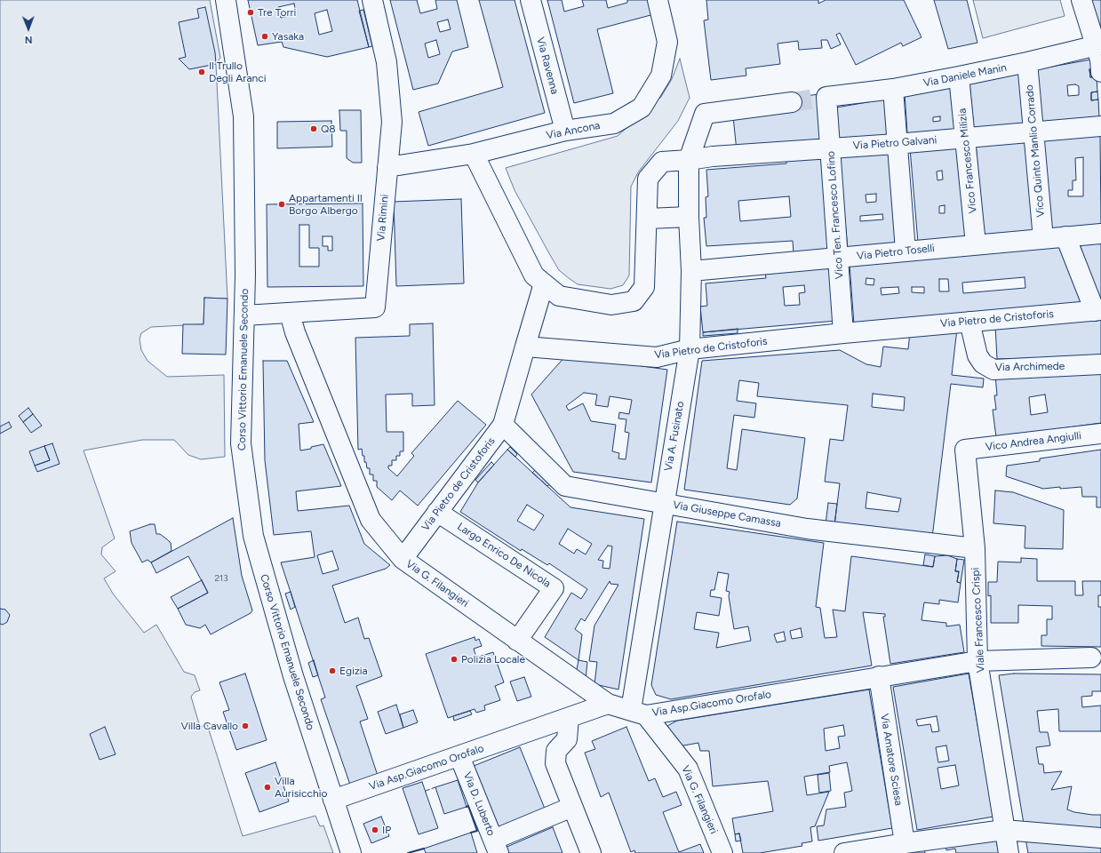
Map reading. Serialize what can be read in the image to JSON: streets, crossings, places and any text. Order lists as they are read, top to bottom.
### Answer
{
  "streets": {
    "street": [
      "Via Ravenna",
      "Via Daniele Manin",
      "Via Ancona",
      "Via Pietro Galvani",
      "Vico Quinto Manlio Corrado",
      "Vico Francesco Milizia",
      "Vico Ten. Francesco Lofino",
      "Via Rimini",
      "Via Pietro Toselli",
      "Via Pietro de Cristoforis",
      "Via Archimede",
      "Corso Vittorio Emanuele Secondo",
      "Via A. Fusinato",
      "Vico Andrea Angiulli",
      "Via Giuseppe Camassa",
      "Largo Enrico De Nicola",
      "Via G. Filangieri",
      "Viale Francesco Crispi",
      "Via Asp.Giacomo Orofalo",
      "Via Amatore Sciesa",
      "Via D. Luberto"
    ]
  },
  "crossings": [
    ["Via Ravenna", "Via Ancona"],
    ["Via Daniele Manin", "Vico Quinto Manlio Corrado"],
    ["Via Daniele Manin", "Vico Francesco Milizia"],
    ["Via Daniele Manin", "Vico Ten. Francesco Lofino"],
    ["Via Ancona", "Via Pietro Galvani"],
    ["Via Ancona", "Via Rimini"],
    ["Via Pietro Galvani", "Vico Quinto Manlio Corrado"],
    ["Via Pietro Galvani", "Vico Francesco Milizia"],
    ["Via Pietro Galvani", "Vico Ten. Francesco Lofino"],
    ["Via Pietro Galvani", "Via A. Fusinato"],
    ["Vico Quinto Manlio Corrado", "Via Pietro Toselli"],
    ["Vico Francesco Milizia", "Via Pietro Toselli"],
    ["Vico Ten. Francesco Lofino", "Via Pietro Toselli"],
    ["Vico Ten. Francesco Lofino", "Via Pietro de Cristoforis"],
    ["Via Rimini", "Corso Vittorio Emanuele Secondo"],
    ["Via Rimini", "Via G. Filangieri"],
    ["Via Pietro Toselli", "Via A. Fusinato"],
    ["Via Pietro de Cristoforis", "Via Archimede"],
    ["Via Pietro de Cristoforis", "Via A. Fusinato"],
    ["Via Pietro de Cristoforis", "Via Giuseppe Camassa"],
    ["Via Pietro de Cristoforis", "Largo Enrico De Nicola"],
    ["Via Pietro de Cristoforis", "Via G. Filangieri"],
    ["Corso Vittorio Emanuele Secondo", "Via Asp.Giacomo Orofalo"],
    ["Via A. Fusinato", "Via Giuseppe Camassa"],
    ["Via A. Fusinato", "Via G. Filangieri"],
    ["Via A. Fusinato", "Via Asp.Giacomo Orofalo"],
    ["Vico Andrea Angiulli", "Viale Francesco Crispi"],
    ["Via Giuseppe Camassa", "Viale Francesco Crispi"],
    ["Largo Enrico De Nicola", "Via G. Filangieri"],
    ["Via G. Filangieri", "Via Asp.Giacomo Orofalo"],
    ["Viale Francesco Crispi", "Via Asp.Giacomo Orofalo"],
    ["Via Asp.Giacomo Orofalo", "Via Amatore Sciesa"],
    ["Via Asp.Giacomo Orofalo", "Via D. Luberto"]
  ],
  "places": [
    "Tre Torri",
    "Yasaka",
    "Il Trullo Degli Aranci",
    "Q8",
    "Appartamenti Il Borgo Albergo",
    "Polizia Locale",
    "Egizia",
    "Villa Cavallo",
    "Villa Aurisicchio",
    "IP"
  ],
  "house_numbers": ["213"],
  "north": "bottom"
}
